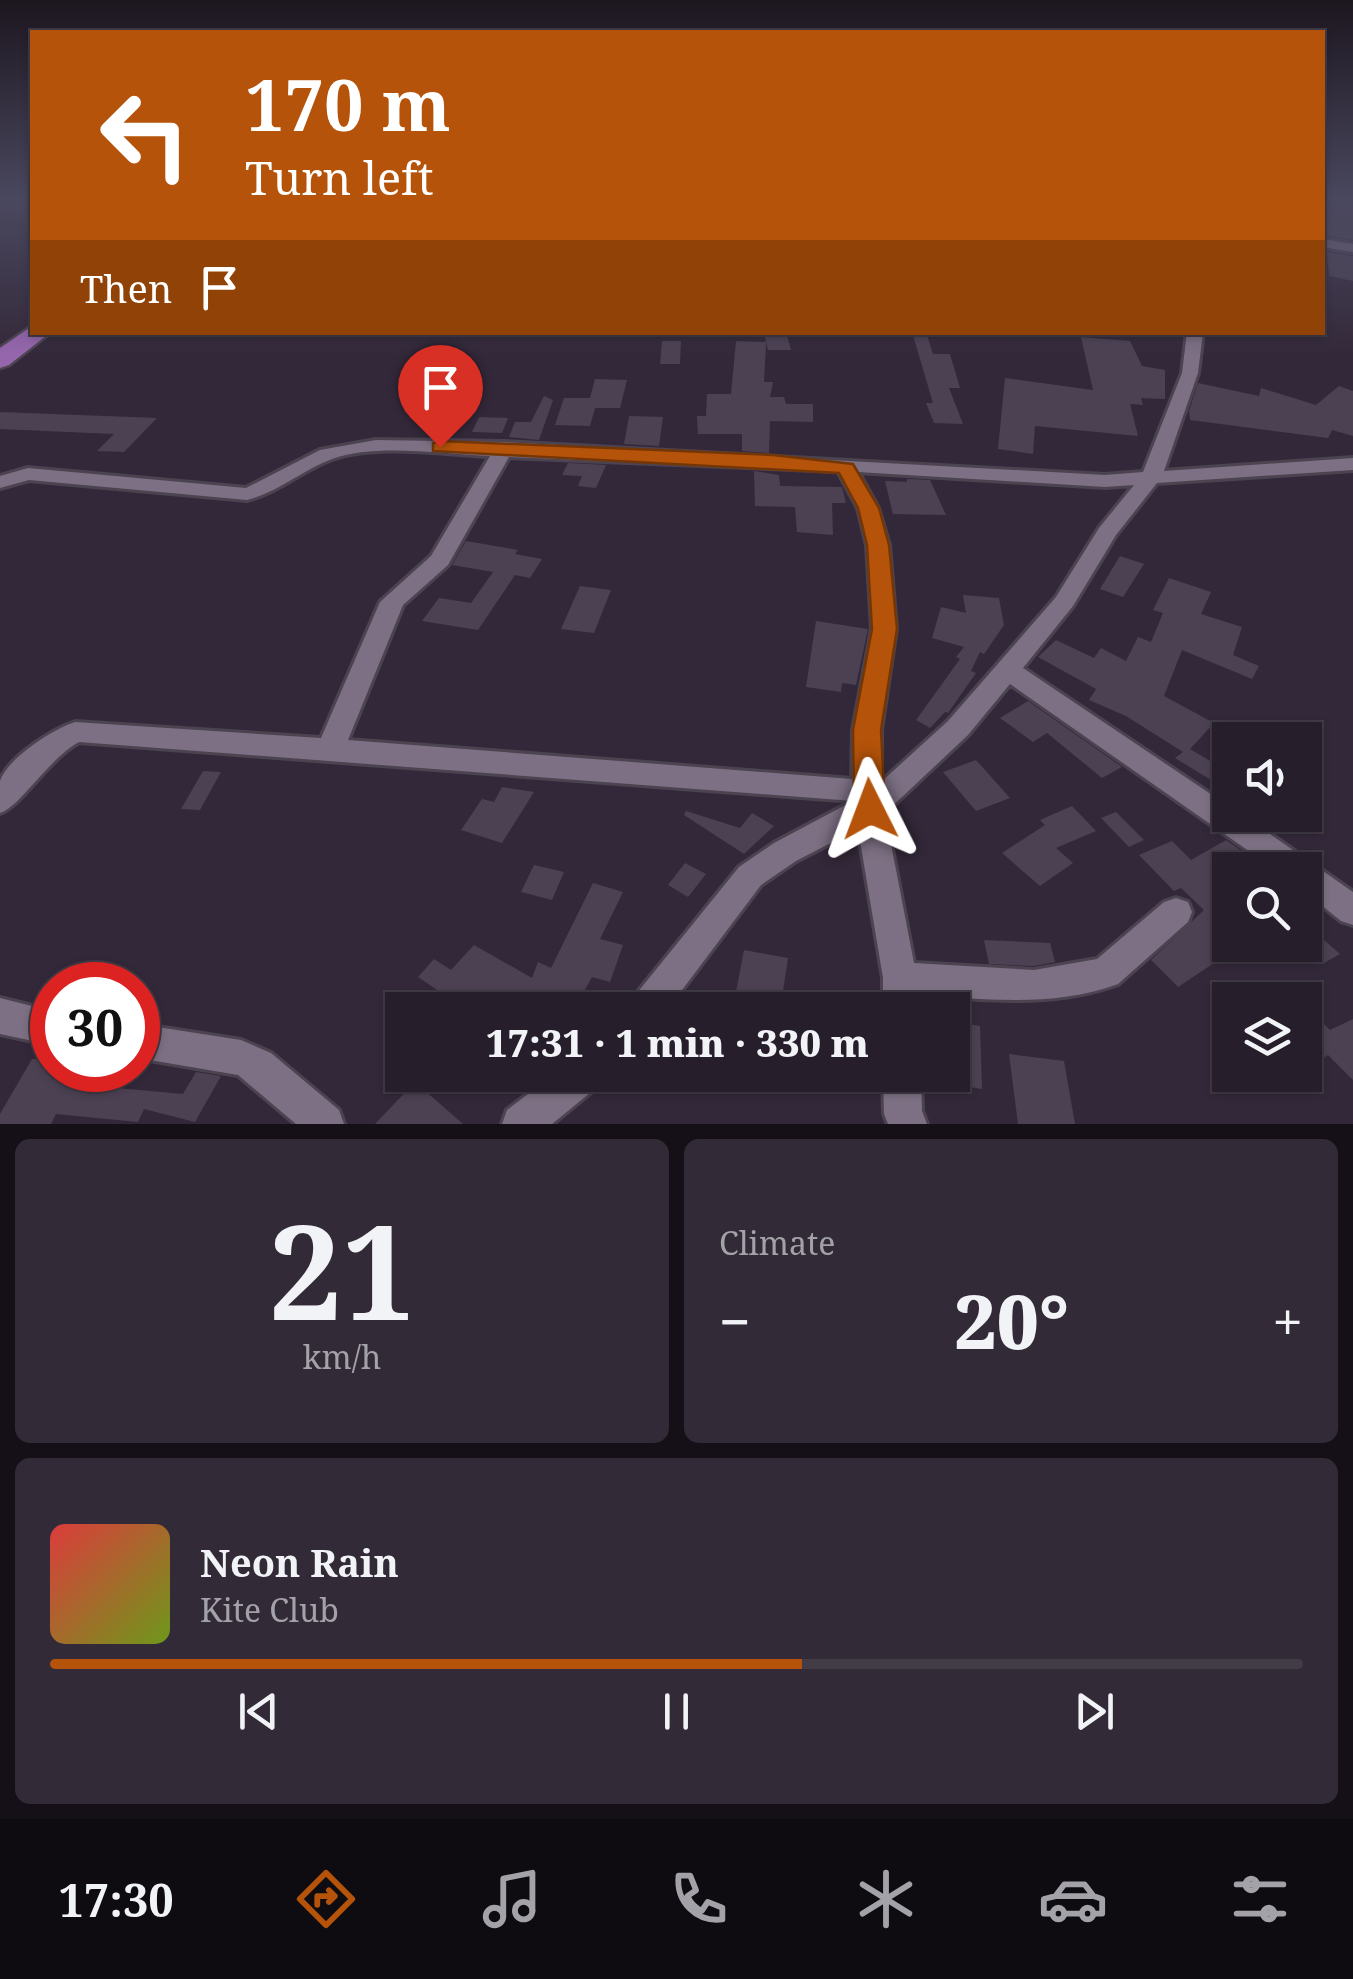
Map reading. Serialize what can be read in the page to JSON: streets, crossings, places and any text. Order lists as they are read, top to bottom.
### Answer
{
  "page": {
    "turn": ["170 m", "Turn left"],
    "then": "Then",
    "limit": "30",
    "trip": "17:31 · 1 min · 330 m",
    "tile": [
      ["21", "km/h"],
      "Climate"
    ],
    "heat": ["−", "20°", "+"],
    "song": ["Neon Rain", "Kite Club"],
    "tabs": "17:30"
  }
}
